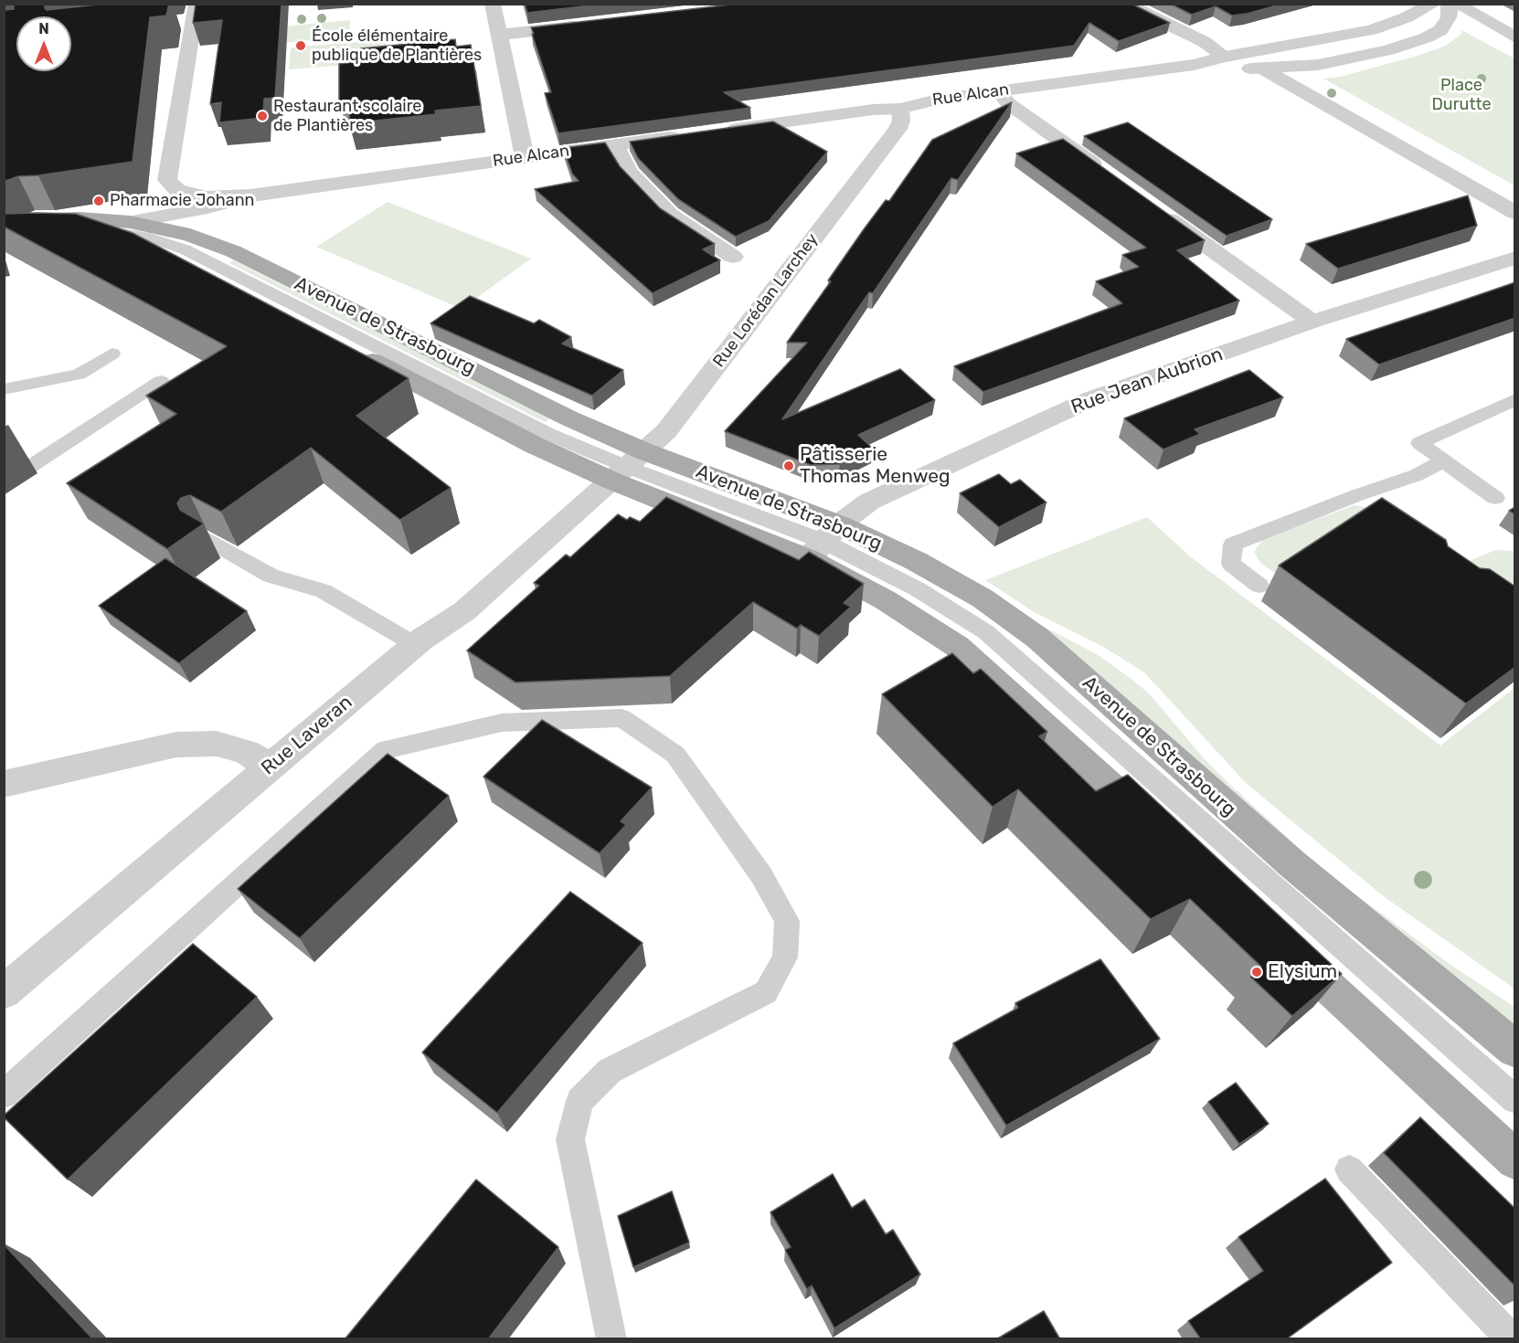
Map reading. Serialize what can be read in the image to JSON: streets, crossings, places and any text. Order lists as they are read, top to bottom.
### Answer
{
  "streets": {
    "main road": ["Avenue de Strasbourg"],
    "street": [
      "Rue Alcan",
      "Rue Lorédan Larchey",
      "Rue Jean Aubrion",
      "Rue Laveran"
    ]
  },
  "crossings": [
    ["Rue Alcan", "Rue Lorédan Larchey"],
    ["Rue Alcan", "Avenue de Strasbourg"],
    ["Rue Lorédan Larchey", "Avenue de Strasbourg"],
    ["Rue Lorédan Larchey", "Rue Laveran"],
    ["Avenue de Strasbourg", "Rue Jean Aubrion"],
    ["Avenue de Strasbourg", "Rue Laveran"]
  ],
  "parks": ["Place Durutte"],
  "places": [
    "École élémentaire publique de Plantières",
    "Restaurant scolaire de Plantières",
    "Pharmacie Johann",
    "Pâtisserie Thomas Menweg",
    "Elysium"
  ],
  "north": "top"
}
